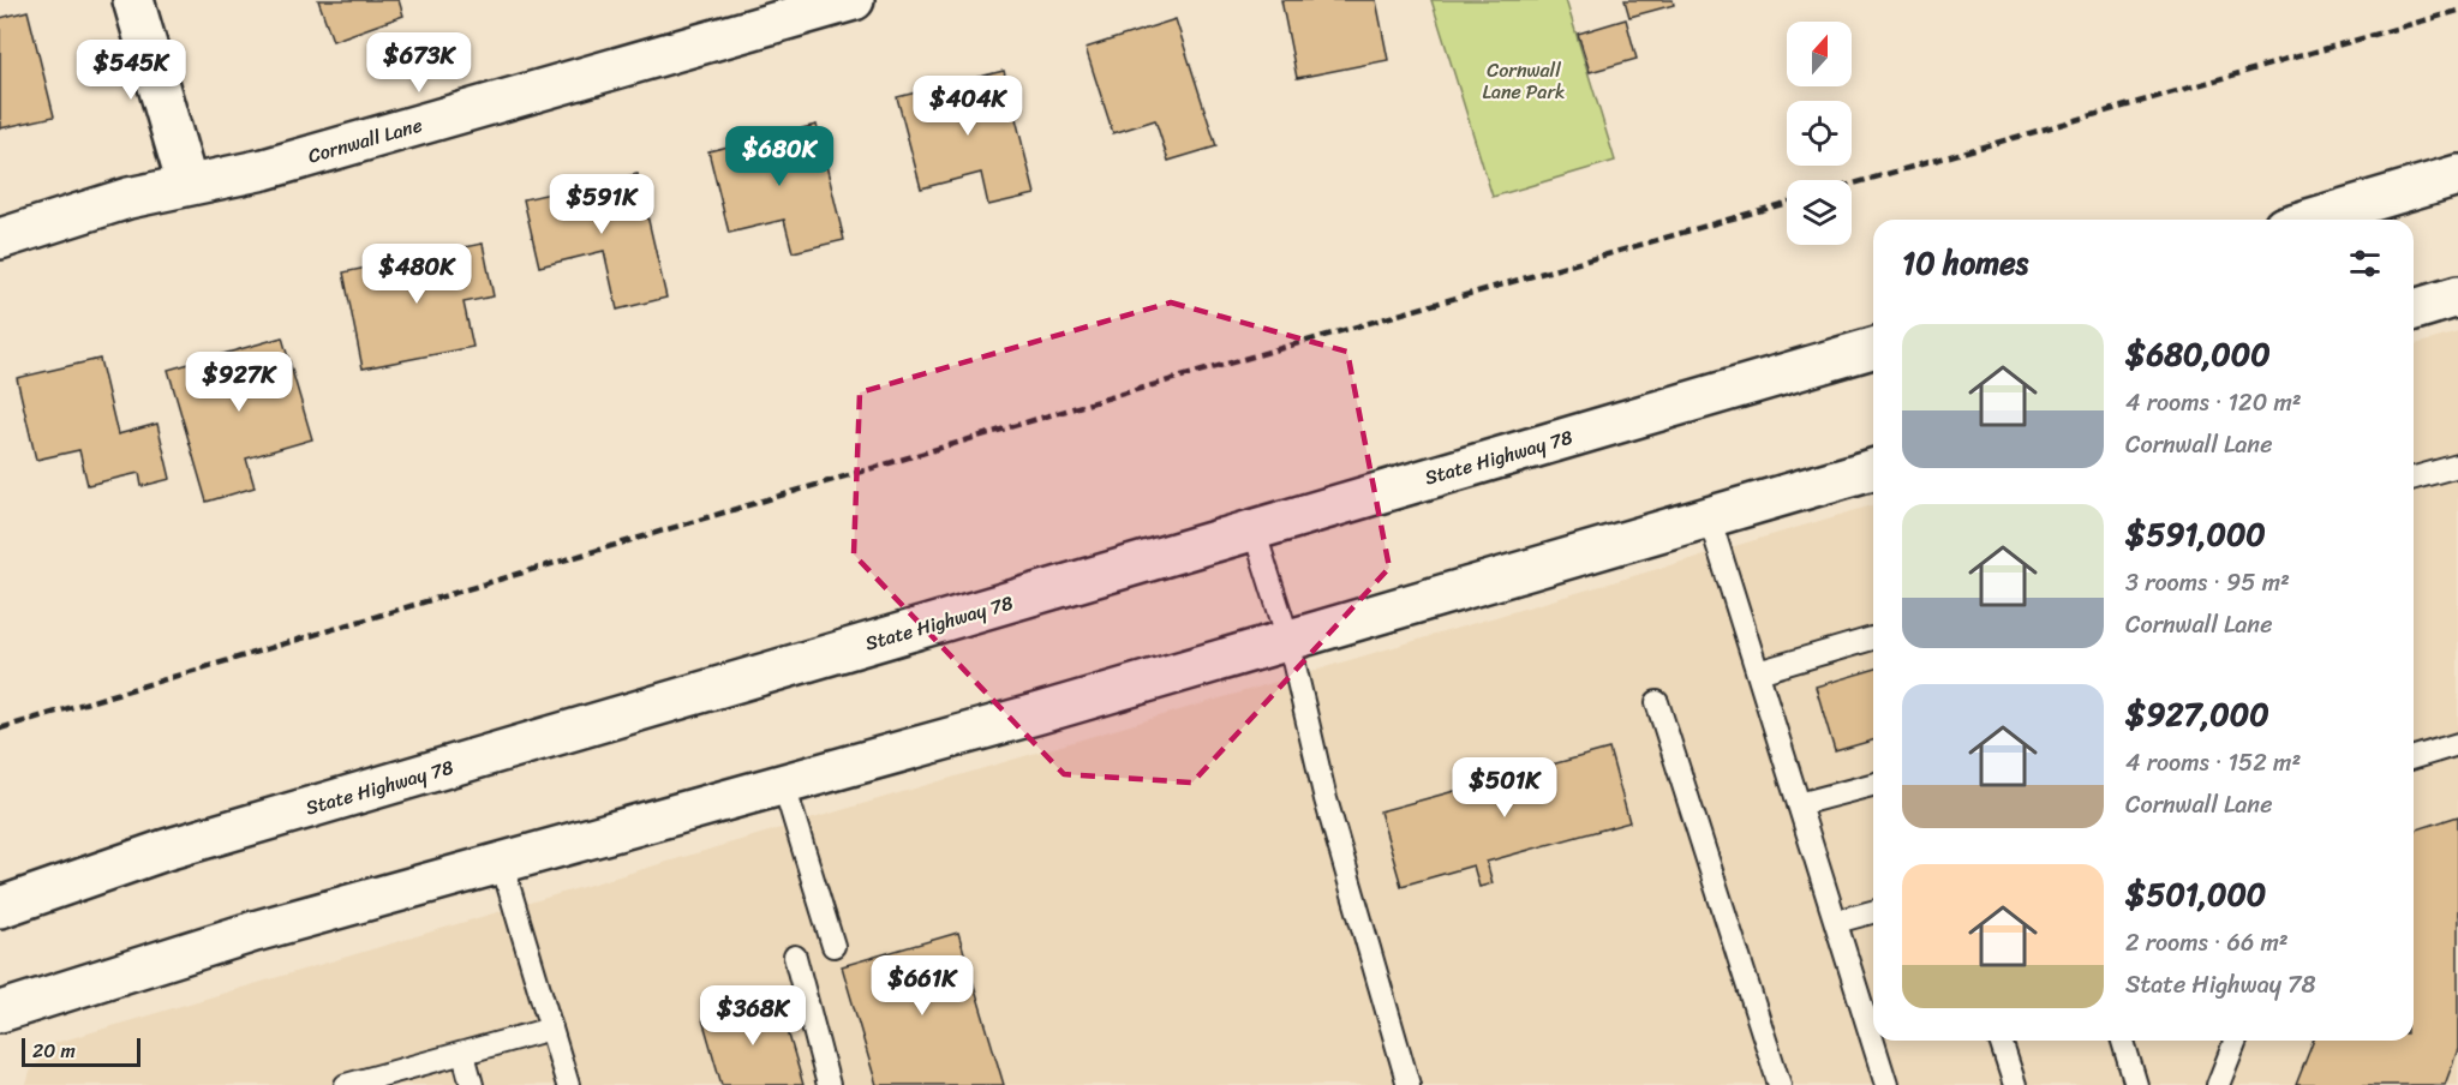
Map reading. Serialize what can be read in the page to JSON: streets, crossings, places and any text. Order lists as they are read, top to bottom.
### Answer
{
  "streets": {
    "main road": ["Cornwall Lane", "State Highway 78"]
  },
  "parks": ["Cornwall Lane Park"],
  "scale_bar": "20 m",
  "north": "top",
  "page": {
    "price": [
      "$673K",
      "$545K",
      "$404K",
      "$680K",
      "$591K",
      "$480K",
      "$927K",
      "$501K",
      "$661K",
      "$368K"
    ],
    "heading": "10 homes",
    "list": [
      {
        "name": "$680,000",
        "note": "4 rooms · 120 m² · Cornwall Lane"
      },
      {
        "name": "$591,000",
        "note": "3 rooms · 95 m² · Cornwall Lane"
      },
      {
        "name": "$927,000",
        "note": "4 rooms · 152 m² · Cornwall Lane"
      },
      {
        "name": "$501,000",
        "note": "2 rooms · 66 m² · State Highway 78"
      }
    ],
    "scale": "20 m"
  }
}
